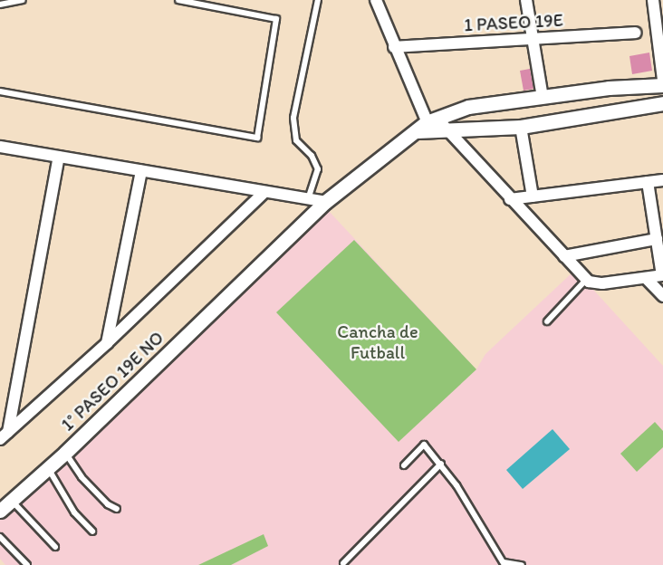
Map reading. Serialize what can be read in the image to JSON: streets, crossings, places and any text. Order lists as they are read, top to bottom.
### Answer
{
  "streets": {
    "street": ["1 PASEO 19E", "1° PASEO 19E NO"]
  },
  "parks": ["Cancha de Futball"]
}
